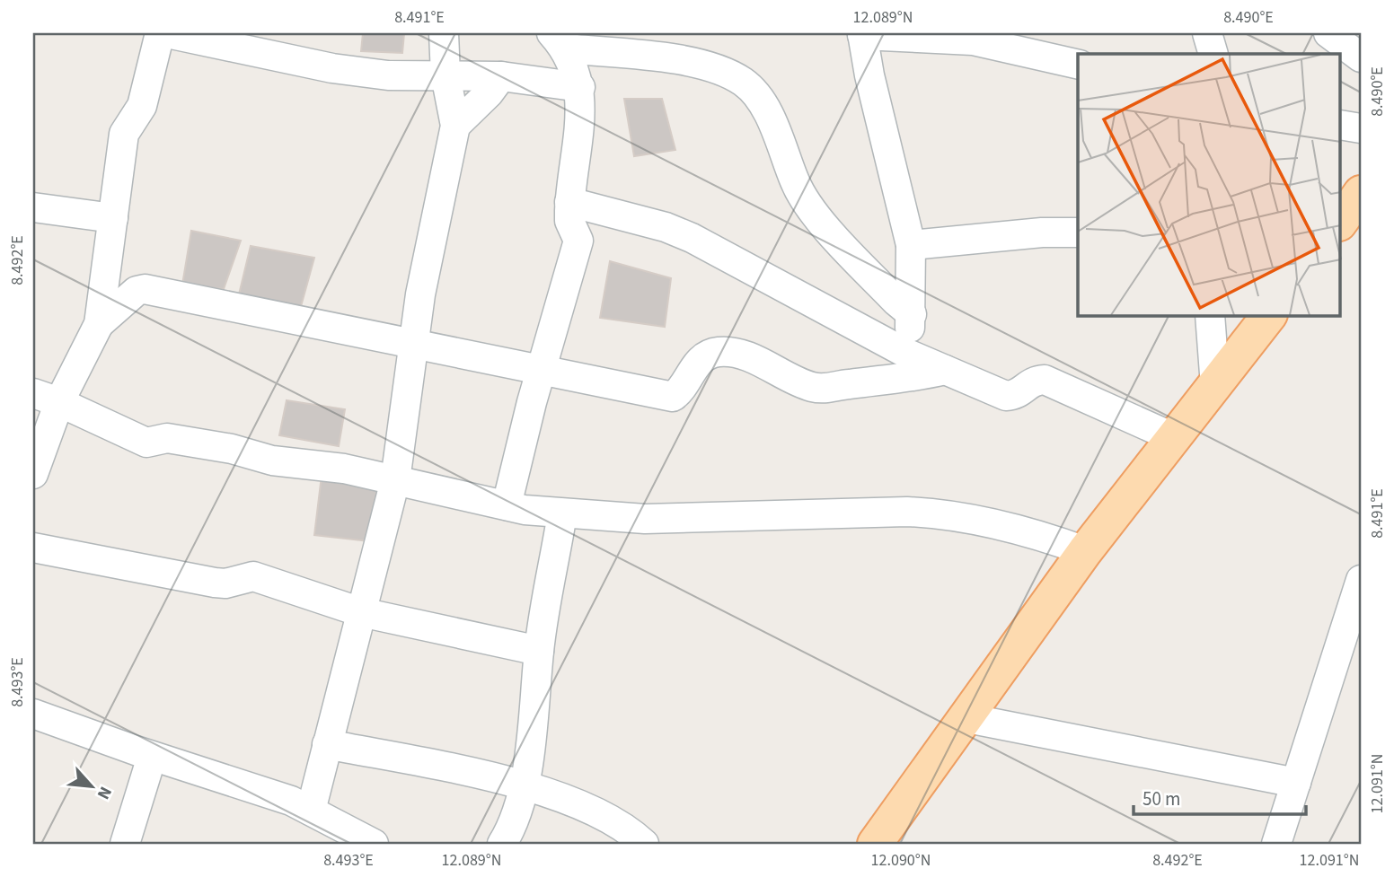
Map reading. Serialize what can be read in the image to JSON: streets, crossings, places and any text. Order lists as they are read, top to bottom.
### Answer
{
  "scale_bar": "50 m",
  "north": "bottom right",
  "coordinates": [
    "8.491°E",
    "12.089°N",
    "8.490°E",
    "8.492°E",
    "8.493°E",
    "12.091°N",
    "12.090°N"
  ]
}
